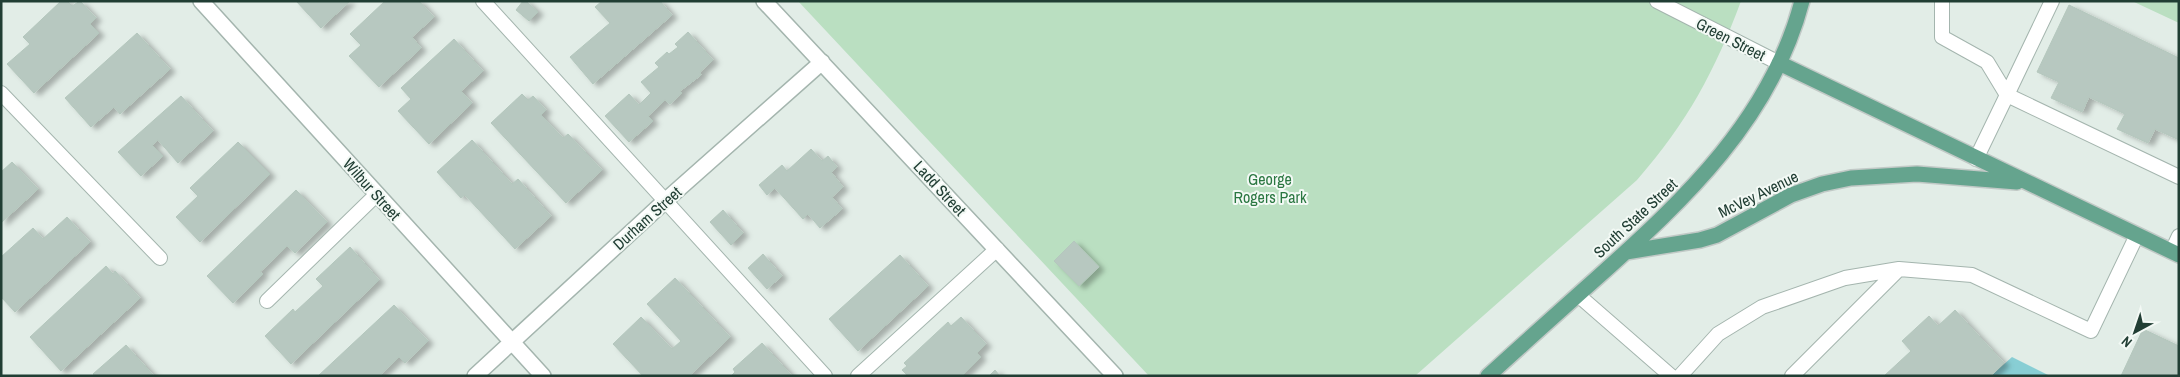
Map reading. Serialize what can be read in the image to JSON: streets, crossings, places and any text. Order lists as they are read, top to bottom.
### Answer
{
  "streets": {
    "main road": ["McVey Avenue", "South State Street"],
    "street": ["Ladd Street", "Wilbur Street", "Durham Street"],
    "lane": ["Green Street"]
  },
  "crossings": [
    ["Green Street", "McVey Avenue"],
    ["Green Street", "South State Street"],
    ["Ladd Street", "Durham Street"],
    ["Wilbur Street", "Durham Street"],
    ["McVey Avenue", "South State Street"]
  ],
  "parks": ["George Rogers Park"],
  "north": "bottom left"
}
